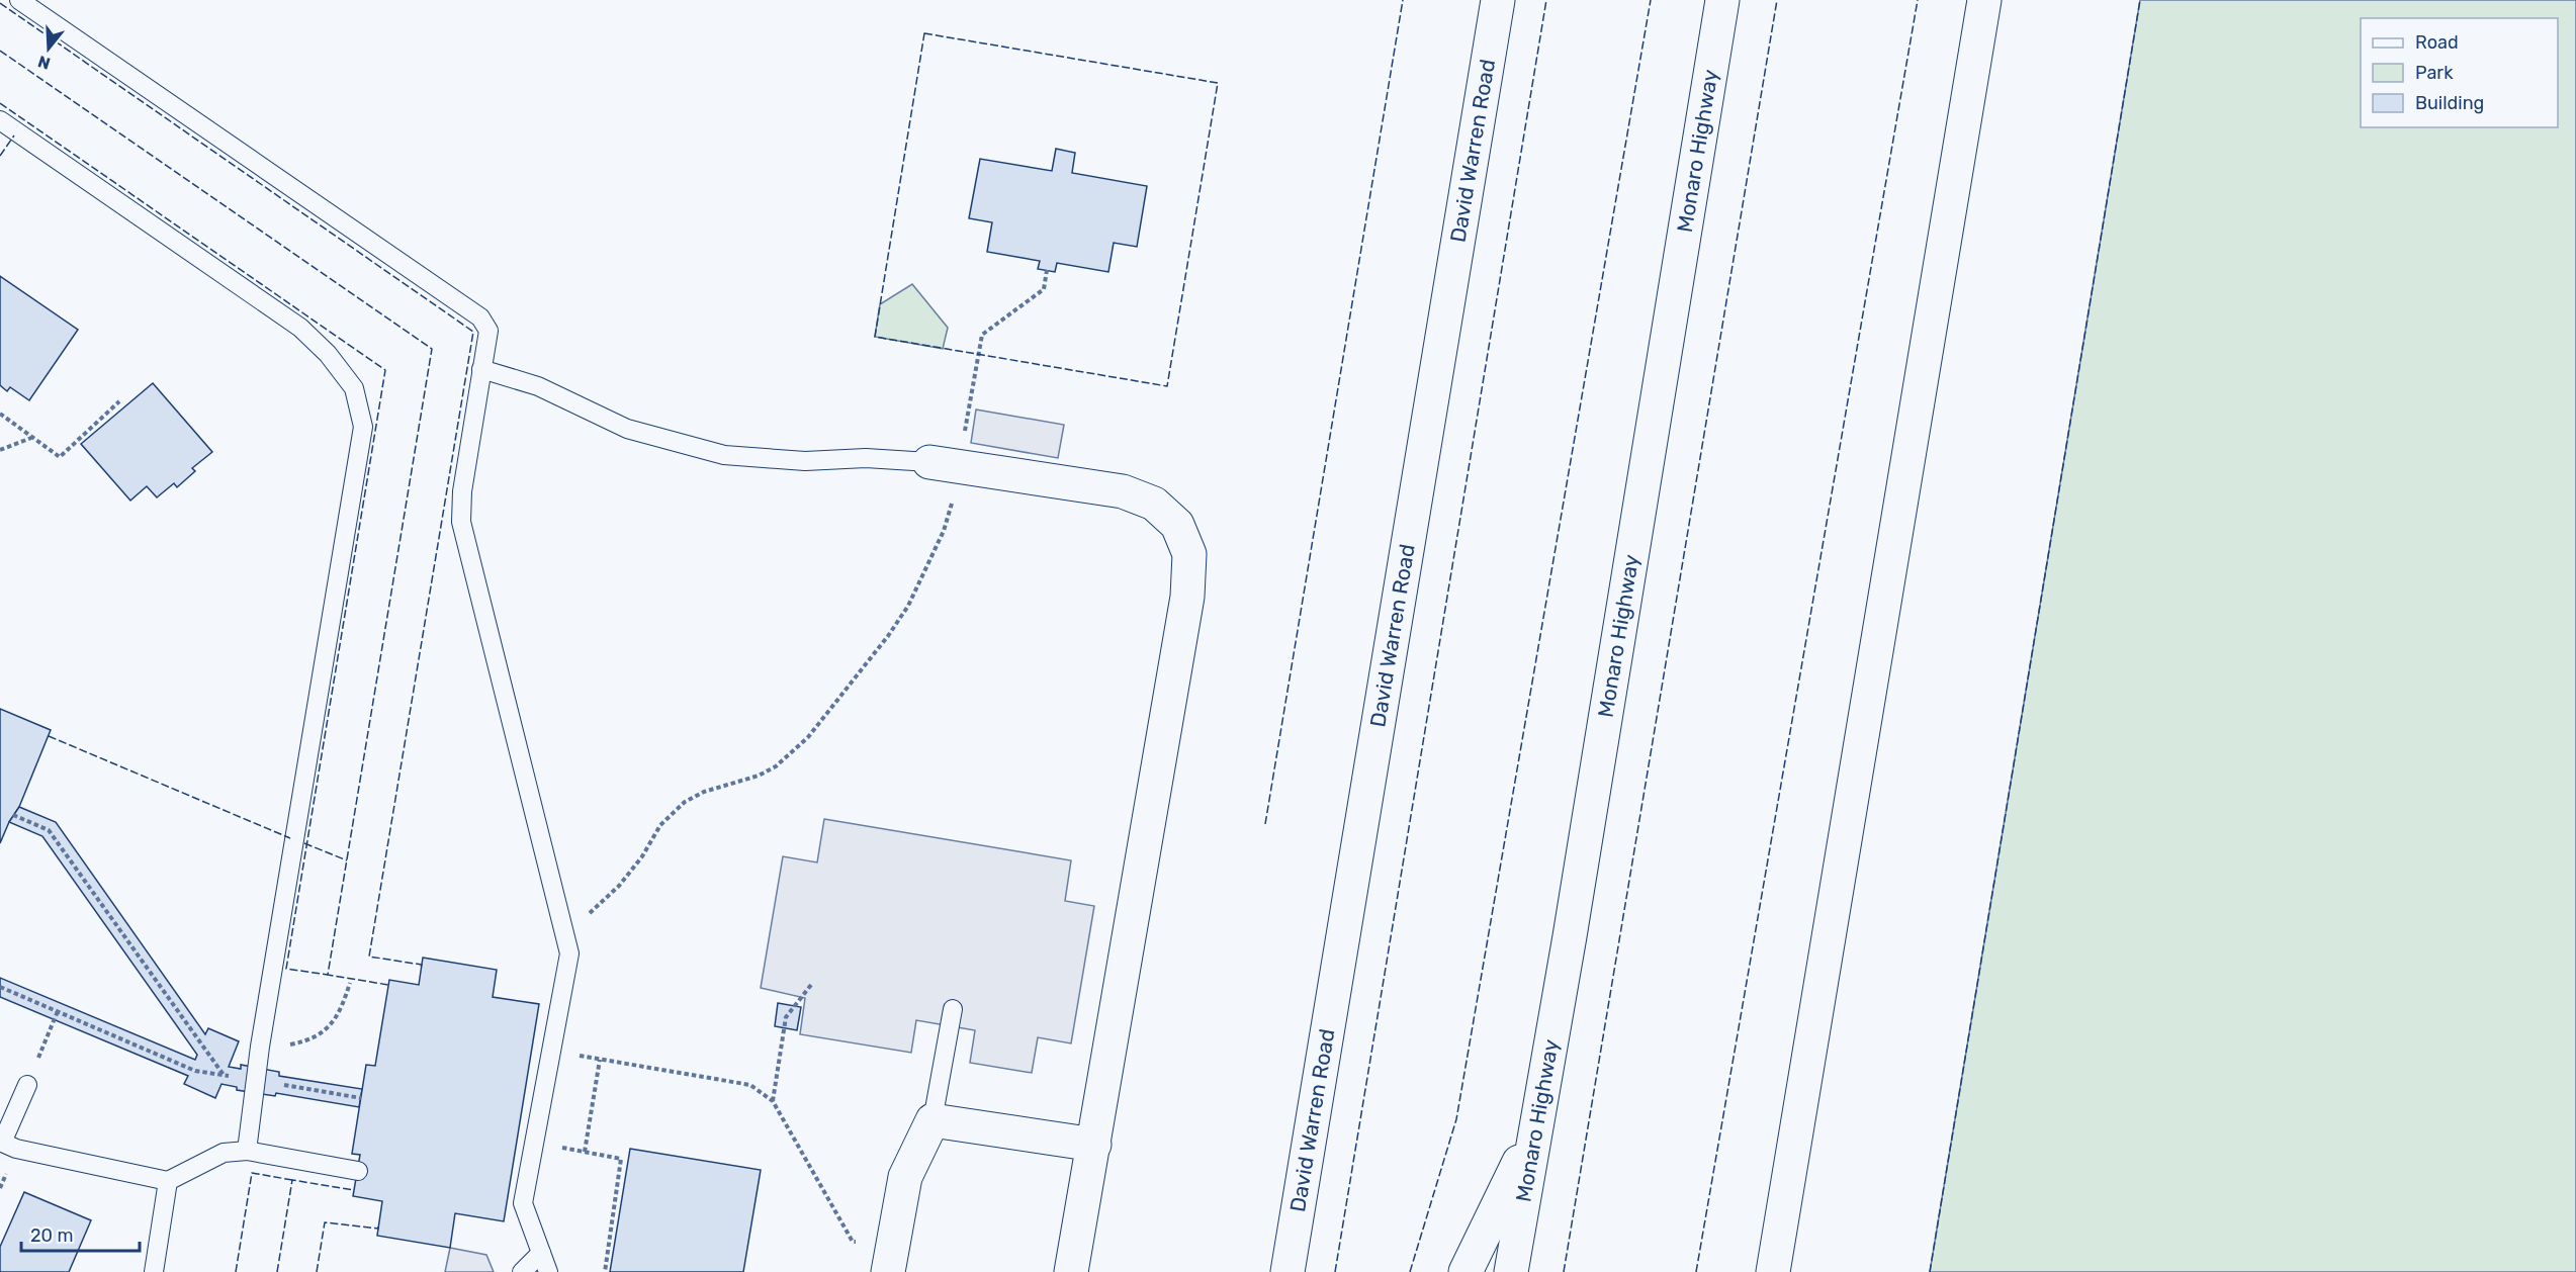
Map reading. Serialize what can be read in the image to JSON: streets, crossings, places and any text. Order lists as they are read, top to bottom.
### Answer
{
  "streets": {
    "main road": ["David Warren Road", "Monaro Highway"]
  },
  "legend": ["Road", "Park", "Building"],
  "scale_bar": "20 m",
  "north": "bottom"
}
